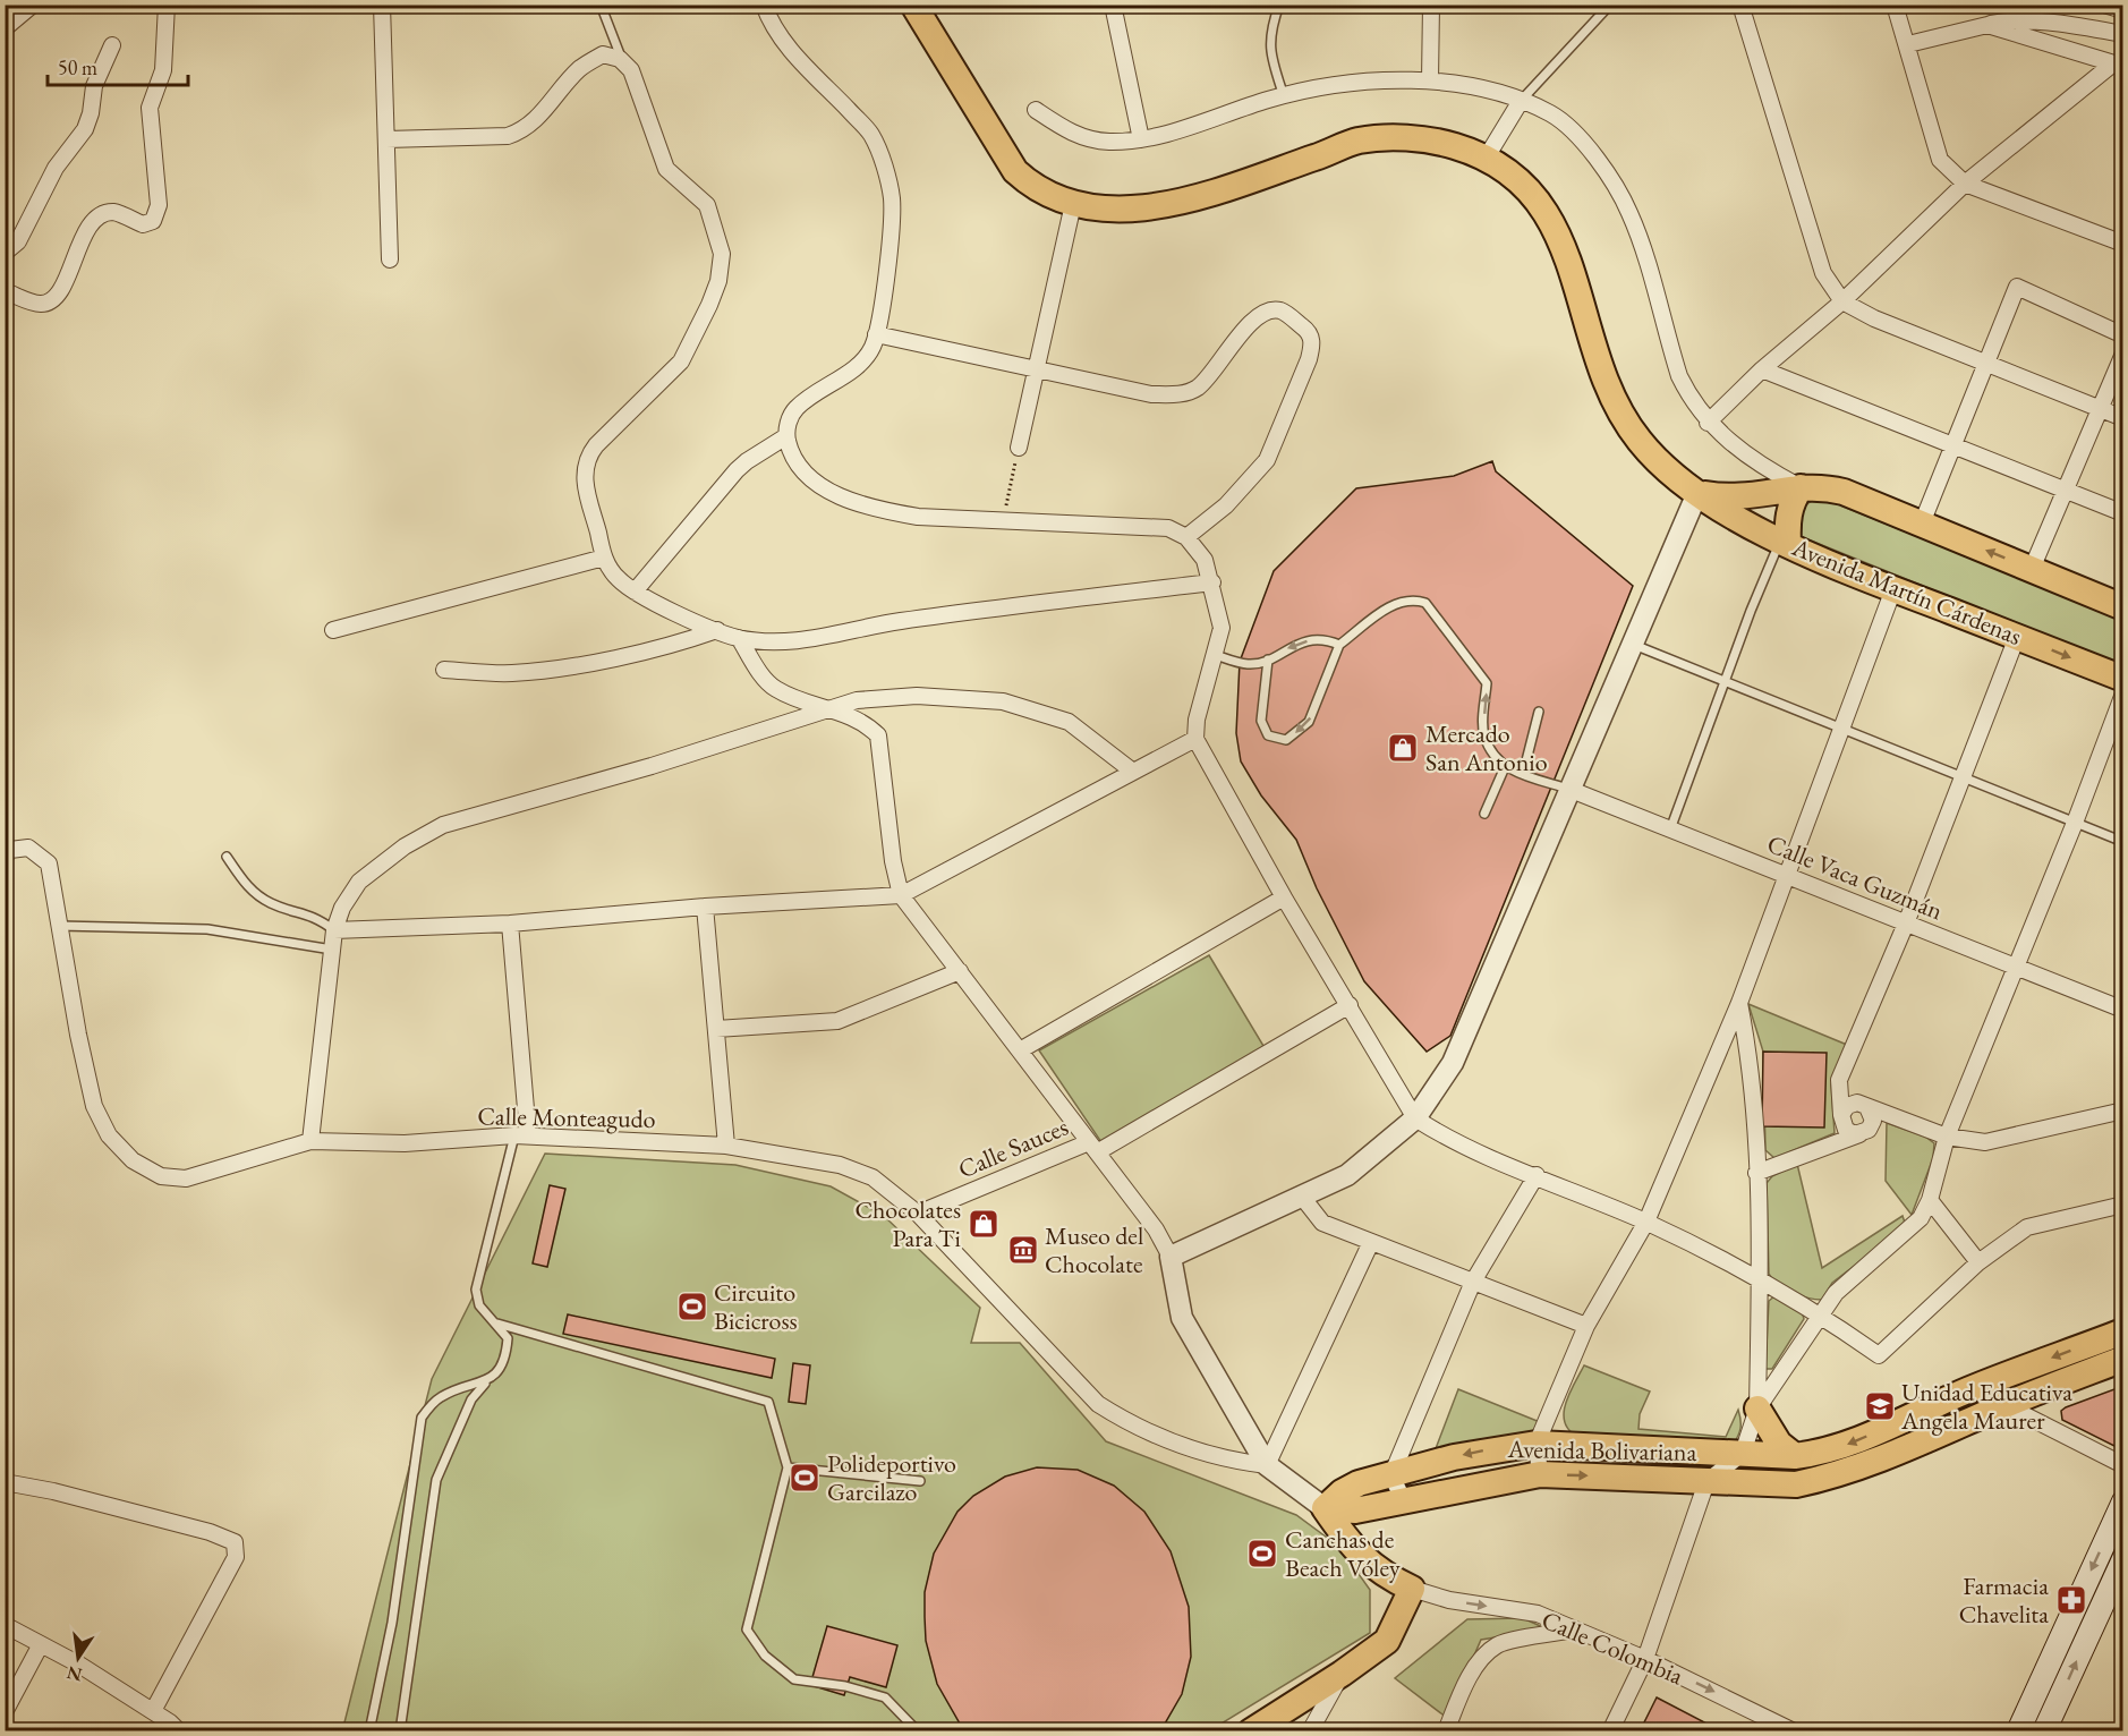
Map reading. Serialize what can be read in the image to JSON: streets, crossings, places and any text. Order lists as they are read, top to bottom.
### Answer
{
  "streets": {
    "main road": ["Avenida Martín Cárdenas", "Avenida Bolivariana", "Calle Colombia"],
    "street": ["Calle Vaca Guzmán", "Calle Monteagudo", "Calle Sauces"]
  },
  "crossings": [
    ["Calle Monteagudo", "Calle Sauces"],
    ["Calle Monteagudo", "Calle Colombia"],
    ["Avenida Bolivariana", "Calle Colombia"]
  ],
  "one_way": ["Calle Colombia"],
  "places": {
    "shop": ["Mercado San Antonio", "Chocolates Para Ti"],
    "museum": ["Museo del Chocolate"],
    "sports": ["Circuito Bicicross", "Polideportivo Garcilazo", "Canchas de Beach Vóley"],
    "school or university": ["Unidad Educativa Angela Maurer"],
    "pharmacy": ["Farmacia Chavelita"]
  },
  "scale_bar": "50 m",
  "north": "bottom"
}
